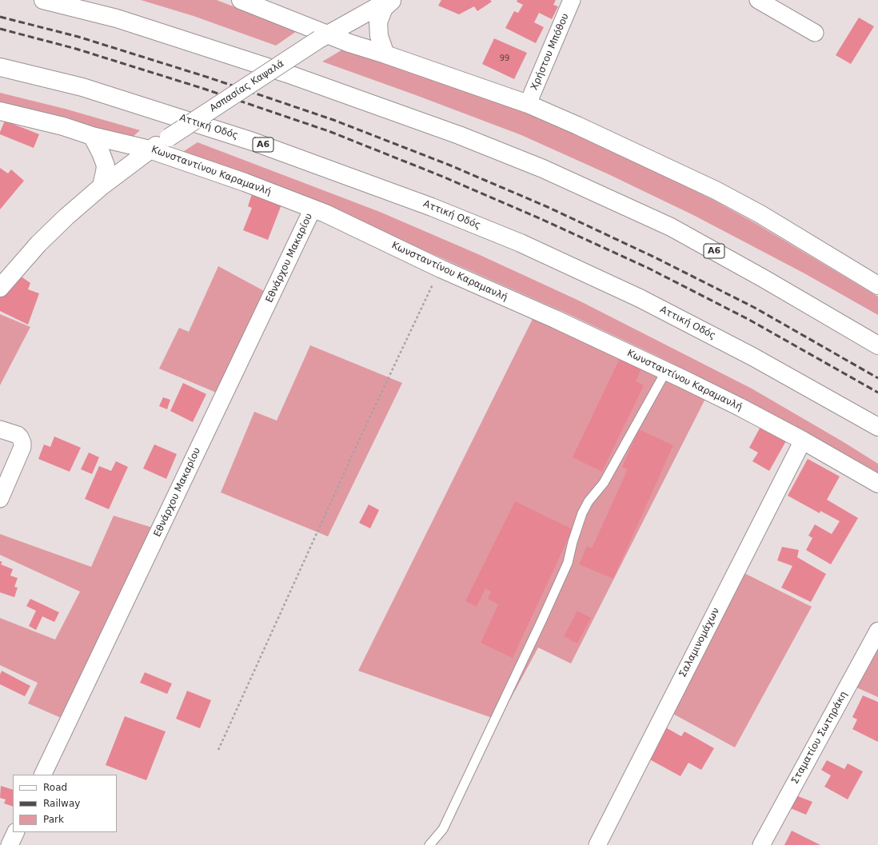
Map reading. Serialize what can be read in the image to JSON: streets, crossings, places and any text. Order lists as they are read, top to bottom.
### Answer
{
  "streets": {
    "main road": [
      "Ασπασίας Καψαλά",
      "Αττική Οδός",
      "Α6",
      "Κωνσταντίνου Καραμανλή"
    ],
    "street": [
      "Χρήστου Μπόθου",
      "Εθνάρχου Μακαρίου",
      "Σαλαμινομάχων",
      "Σταματίου Σωτηράκη"
    ]
  },
  "crossings": [
    ["Ασπασίας Καψαλά", "Κωνσταντίνου Καραμανλή"],
    ["Κωνσταντίνου Καραμανλή", "Εθνάρχου Μακαρίου"],
    ["Κωνσταντίνου Καραμανλή", "Σαλαμινομάχων"]
  ],
  "house_numbers": ["99"],
  "legend": ["Road", "Railway", "Park"]
}
